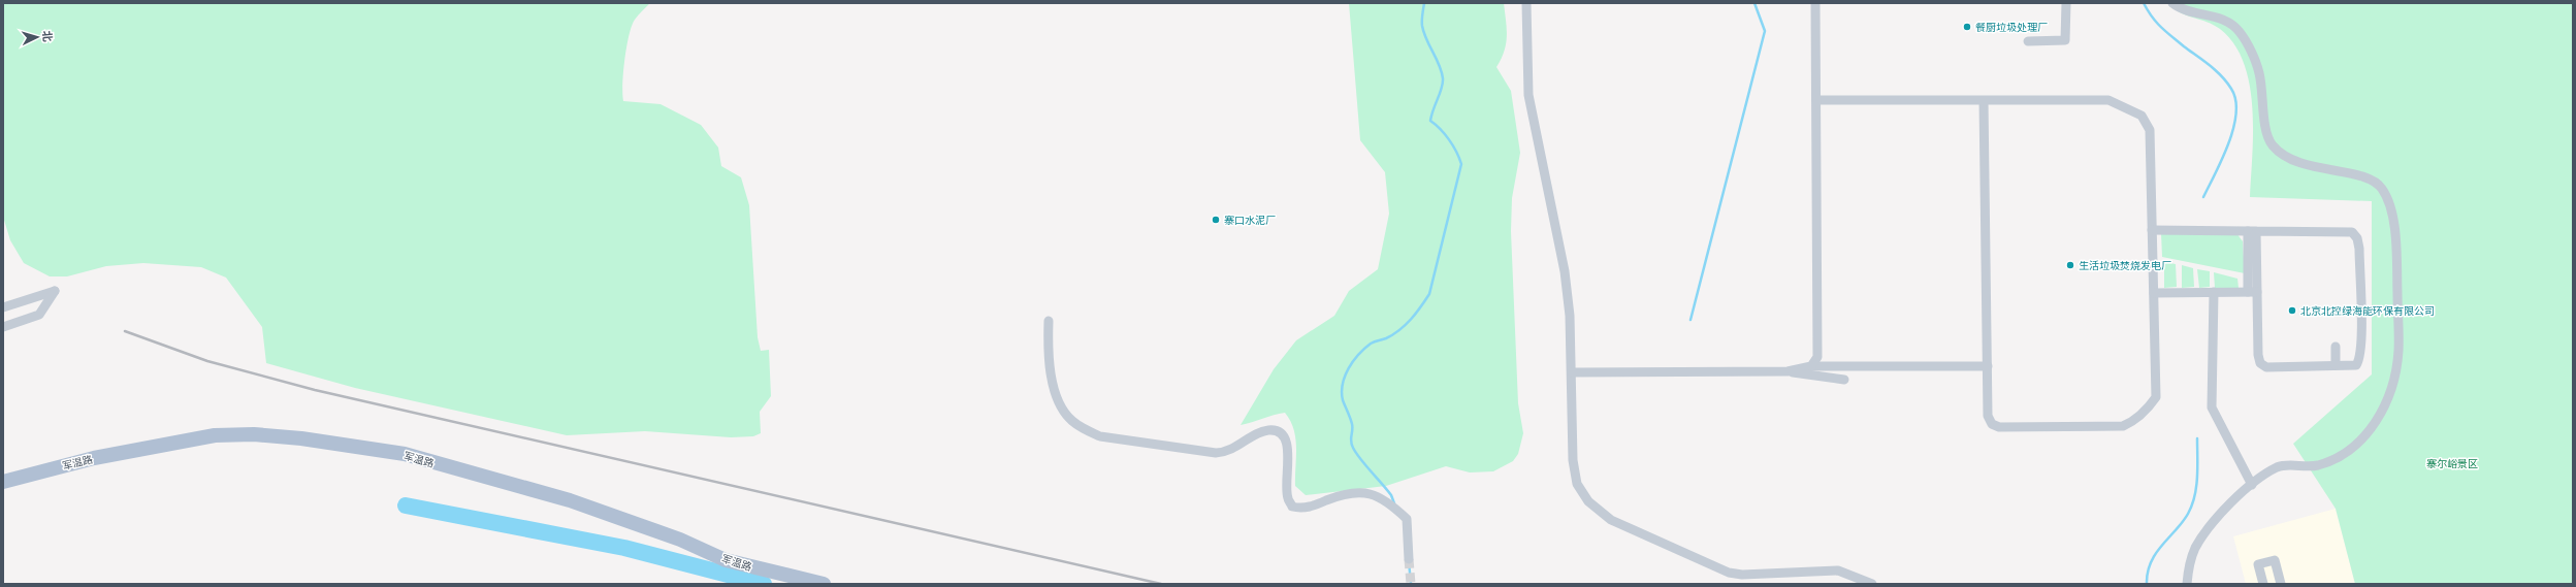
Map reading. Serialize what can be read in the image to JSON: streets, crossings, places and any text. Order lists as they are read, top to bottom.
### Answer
{
  "streets": {
    "main road": ["军温路"]
  },
  "parks": ["寨尔峪景区"],
  "places": [
    "餐厨垃圾处理厂",
    "寨口水泥厂",
    "生活垃圾焚烧发电厂",
    "北京北控绿海能环保有限公司"
  ],
  "north": "right"
}
